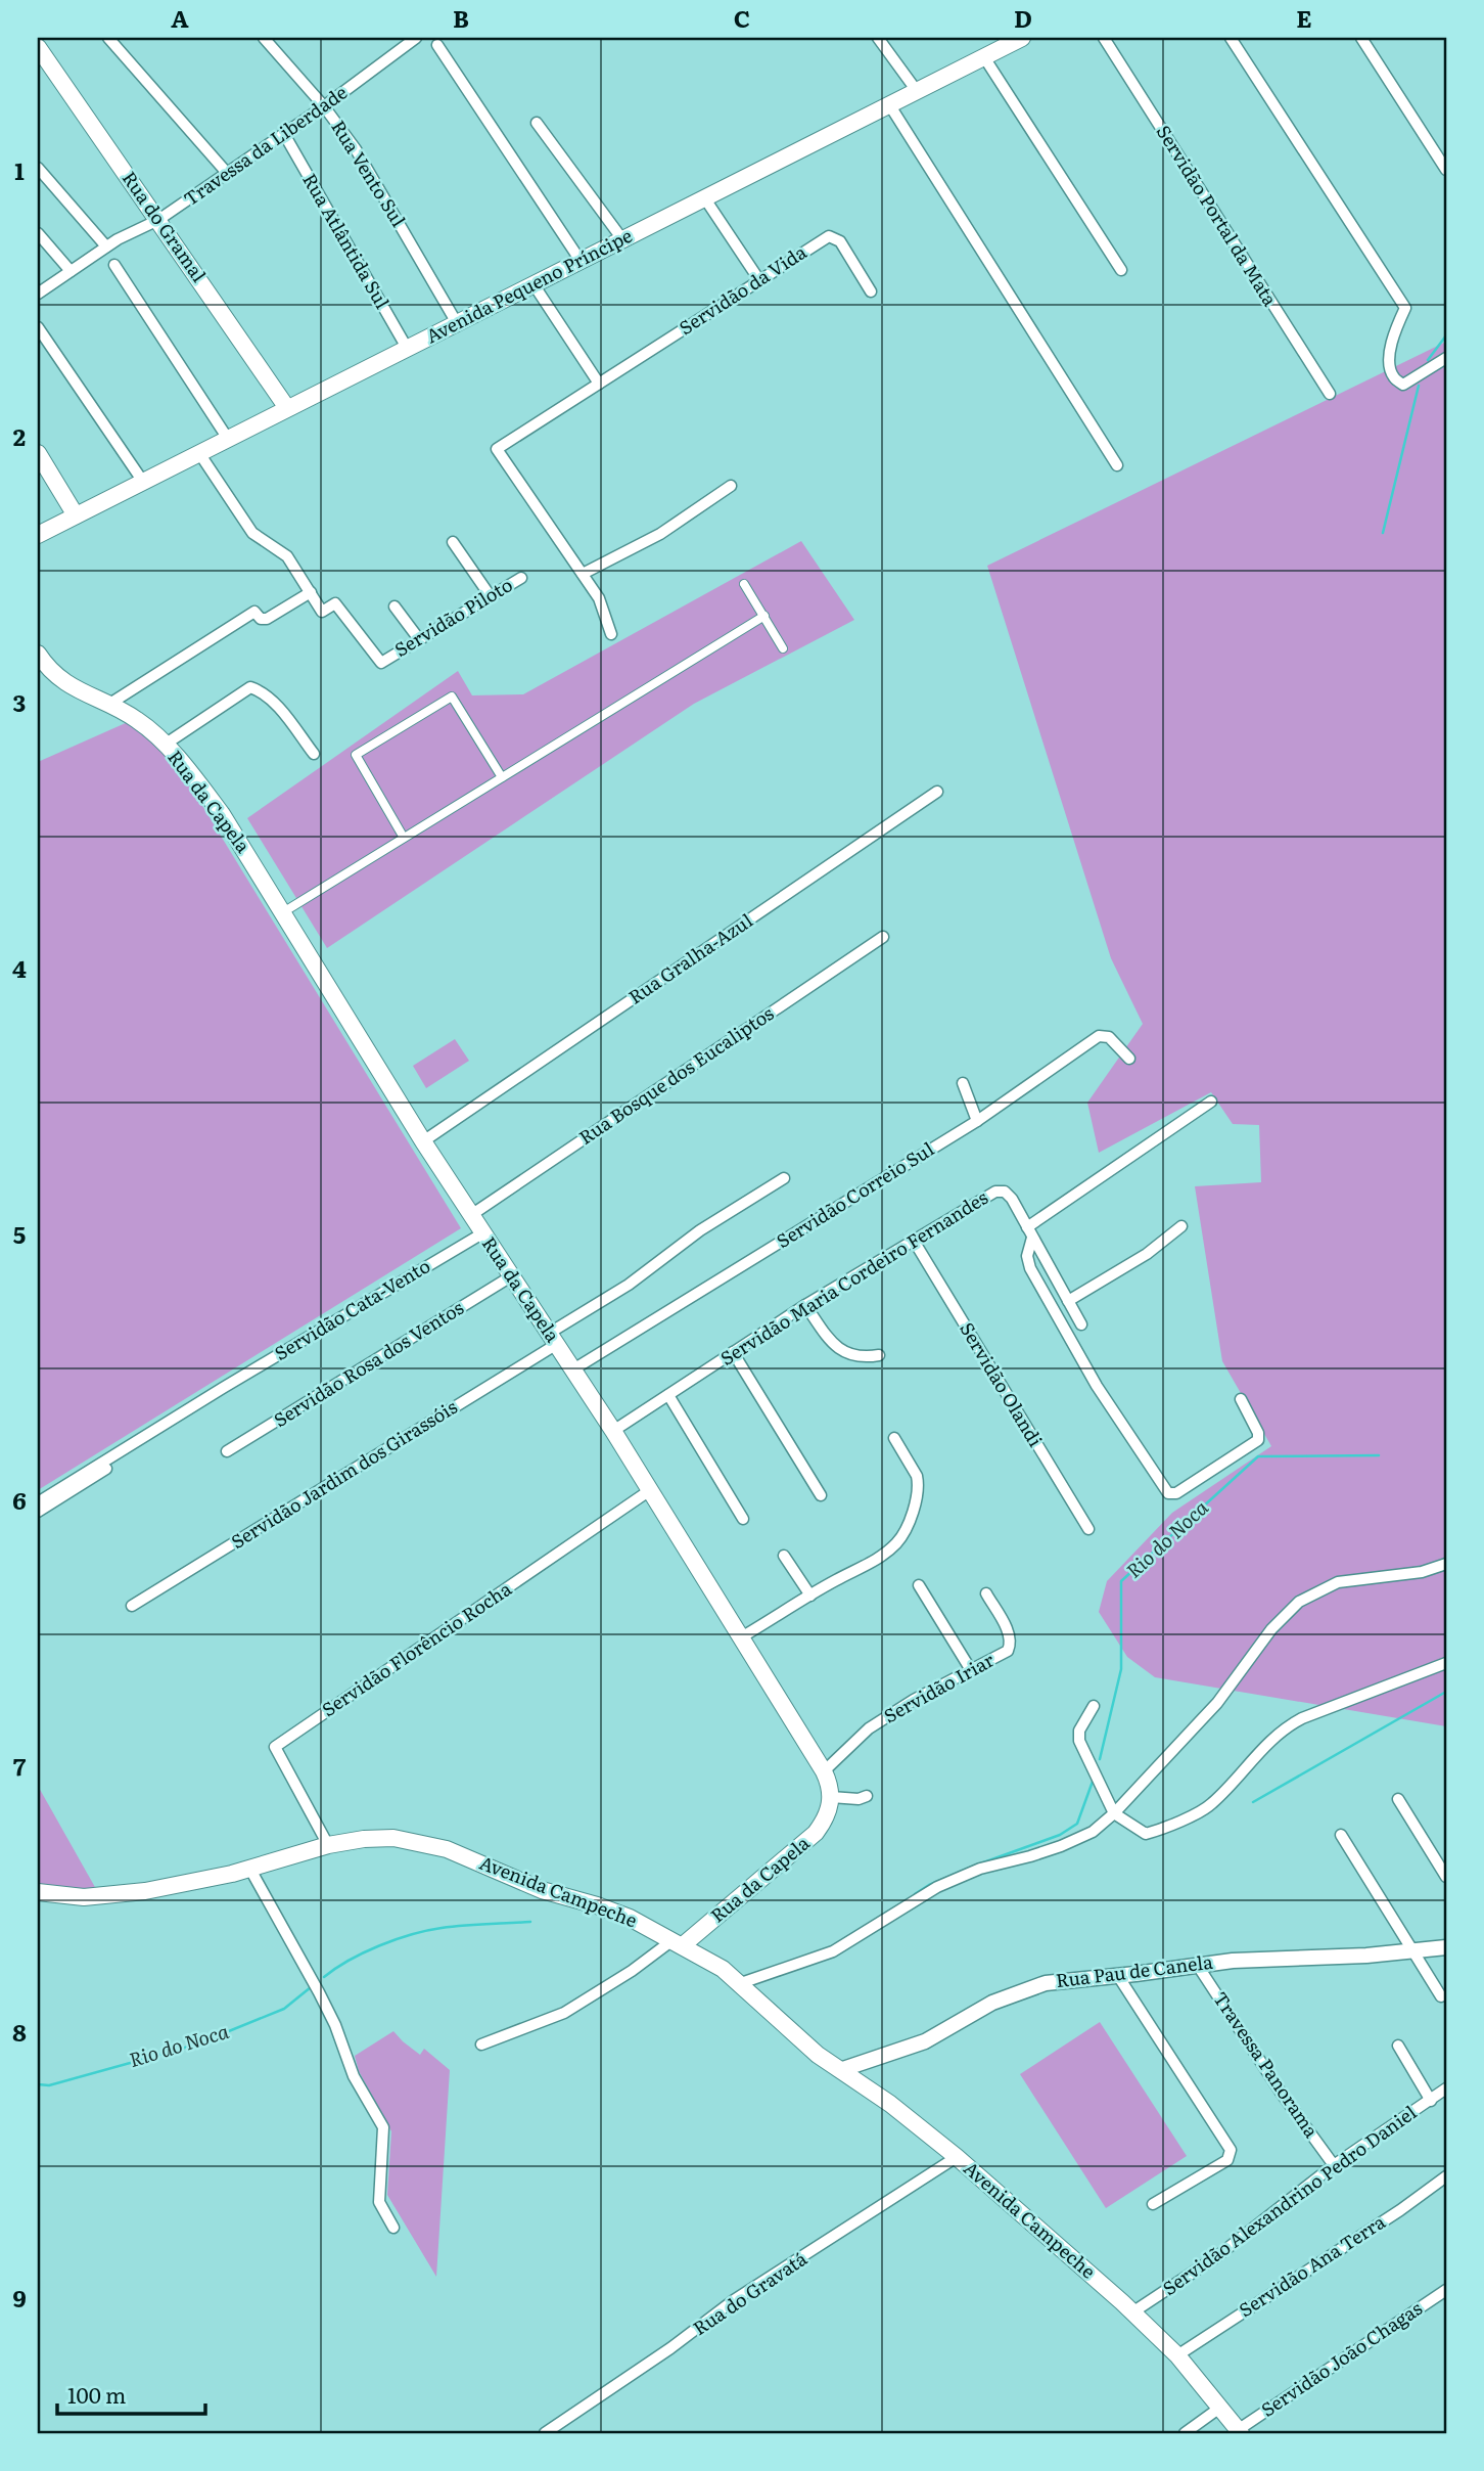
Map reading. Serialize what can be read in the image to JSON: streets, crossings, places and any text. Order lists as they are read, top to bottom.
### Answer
{
  "streets": {
    "main road": [
      "Rua do Gramal",
      "Avenida Pequeno Príncipe",
      "Rua da Capela",
      "Avenida Campeche"
    ],
    "street": [
      "Travessa da Liberdade",
      "Rua Vento Sul",
      "Servidão Portal da Mata",
      "Rua Atlântida Sul",
      "Servidão da Vida",
      "Servidão Piloto",
      "Rua Gralha-Azul",
      "Rua Bosque dos Eucaliptos",
      "Servidão Correio Sul",
      "Servidão Maria Cordeiro Fernandes",
      "Servidão Cata-Vento",
      "Servidão Rosa dos Ventos",
      "Servidão Olandi",
      "Servidão Jardim dos Girassóis",
      "Servidão Florêncio Rocha",
      "Servidão Iriar",
      "Rua Pau de Canela",
      "Travessa Panorama",
      "Servidão Alexandrino Pedro Daniel",
      "Servidão Ana Terra",
      "Rua do Gravatá",
      "Servidão João Chagas"
    ]
  },
  "crossings": [
    ["Travessa da Liberdade", "Rua Vento Sul"],
    ["Travessa da Liberdade", "Rua do Gramal"],
    ["Travessa da Liberdade", "Rua Atlântida Sul"],
    ["Rua Vento Sul", "Avenida Pequeno Príncipe"],
    ["Rua do Gramal", "Avenida Pequeno Príncipe"],
    ["Rua Atlântida Sul", "Avenida Pequeno Príncipe"],
    ["Avenida Pequeno Príncipe", "Servidão Piloto"],
    ["Rua da Capela", "Rua Gralha-Azul"],
    ["Rua da Capela", "Rua Bosque dos Eucaliptos"],
    ["Rua da Capela", "Servidão Correio Sul"],
    ["Rua da Capela", "Servidão Maria Cordeiro Fernandes"],
    ["Rua da Capela", "Servidão Cata-Vento"],
    ["Rua da Capela", "Servidão Rosa dos Ventos"],
    ["Rua da Capela", "Servidão Jardim dos Girassóis"],
    ["Rua da Capela", "Servidão Florêncio Rocha"],
    ["Rua da Capela", "Servidão Iriar"],
    ["Rua da Capela", "Avenida Campeche"],
    ["Servidão Maria Cordeiro Fernandes", "Servidão Olandi"],
    ["Servidão Florêncio Rocha", "Avenida Campeche"],
    ["Avenida Campeche", "Rua Pau de Canela"],
    ["Avenida Campeche", "Servidão Alexandrino Pedro Daniel"],
    ["Avenida Campeche", "Servidão Ana Terra"],
    ["Avenida Campeche", "Rua do Gravatá"],
    ["Avenida Campeche", "Servidão João Chagas"],
    ["Rua Pau de Canela", "Travessa Panorama"],
    ["Travessa Panorama", "Servidão Alexandrino Pedro Daniel"]
  ],
  "water": ["Rio do Noca"],
  "scale_bar": "100 m",
  "grid": {
    "columns": [
      "A",
      "B",
      "C",
      "D",
      "E"
    ],
    "rows": [
      "1",
      "2",
      "3",
      "4",
      "5",
      "6",
      "7",
      "8",
      "9"
    ]
  }
}
